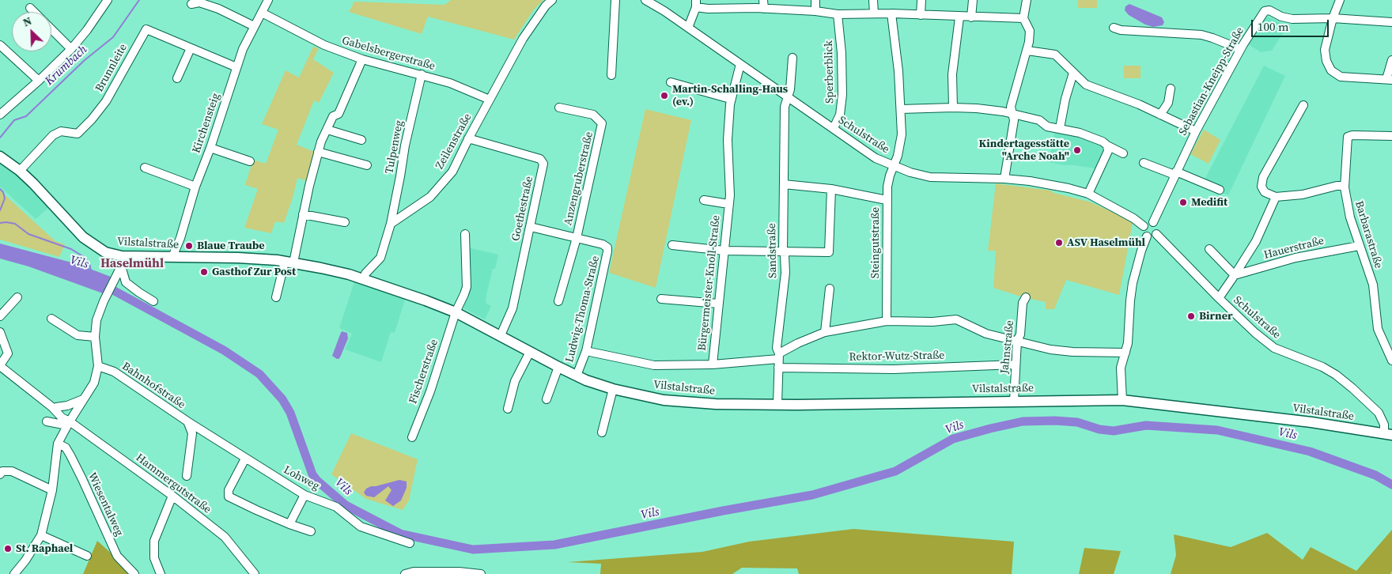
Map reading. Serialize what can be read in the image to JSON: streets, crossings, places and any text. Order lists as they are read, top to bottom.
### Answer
{
  "streets": {
    "main road": ["Vilstalstraße"],
    "street": [
      "Gabelsbergerstraße",
      "Brunnleite",
      "Sperberblick",
      "Sebastian-Kneipp-Straße",
      "Kirchensteig",
      "Schulstraße",
      "Zeilenstraße",
      "Tulpenweg",
      "Anzengruberstraße",
      "Goethestraße",
      "Barbarastraße",
      "Steingutstraße",
      "Hauerstraße",
      "Sandstraße",
      "Bürgermeister-Knoll-Straße",
      "Ludwig-Thoma-Straße",
      "Jahnstraße",
      "Rektor-Wutz-Straße",
      "Fischerstraße",
      "Bahnhofstraße",
      "Lohweg",
      "Hammergutstraße",
      "Wiesentalweg"
    ]
  },
  "crossings": [
    ["Gabelsbergerstraße", "Kirchensteig"],
    ["Gabelsbergerstraße", "Zeilenstraße"],
    ["Gabelsbergerstraße", "Tulpenweg"],
    ["Brunnleite", "Kirchensteig"],
    ["Brunnleite", "Vilstalstraße"],
    ["Sperberblick", "Schulstraße"],
    ["Sebastian-Kneipp-Straße", "Schulstraße"],
    ["Kirchensteig", "Vilstalstraße"],
    ["Schulstraße", "Steingutstraße"],
    ["Schulstraße", "Vilstalstraße"],
    ["Schulstraße", "Sandstraße"],
    ["Schulstraße", "Bürgermeister-Knoll-Straße"],
    ["Zeilenstraße", "Tulpenweg"],
    ["Zeilenstraße", "Goethestraße"],
    ["Anzengruberstraße", "Ludwig-Thoma-Straße"],
    ["Goethestraße", "Vilstalstraße"],
    ["Barbarastraße", "Hauerstraße"],
    ["Vilstalstraße", "Sandstraße"],
    ["Vilstalstraße", "Ludwig-Thoma-Straße"],
    ["Vilstalstraße", "Jahnstraße"],
    ["Vilstalstraße", "Fischerstraße"],
    ["Sandstraße", "Rektor-Wutz-Straße"],
    ["Jahnstraße", "Rektor-Wutz-Straße"],
    ["Bahnhofstraße", "Lohweg"]
  ],
  "districts": ["Haselmühl"],
  "water": ["Krumbach", "Vils"],
  "places": [
    "Martin-Schalling-Haus (ev.)",
    "Kindertagesstätte \"Arche Noah\"",
    "Medifit",
    "ASV Haselmühl",
    "Blaue Traube",
    "Gasthof Zur Post",
    "Birner",
    "St. Raphael"
  ],
  "scale_bar": "100 m",
  "north": "top left"
}
